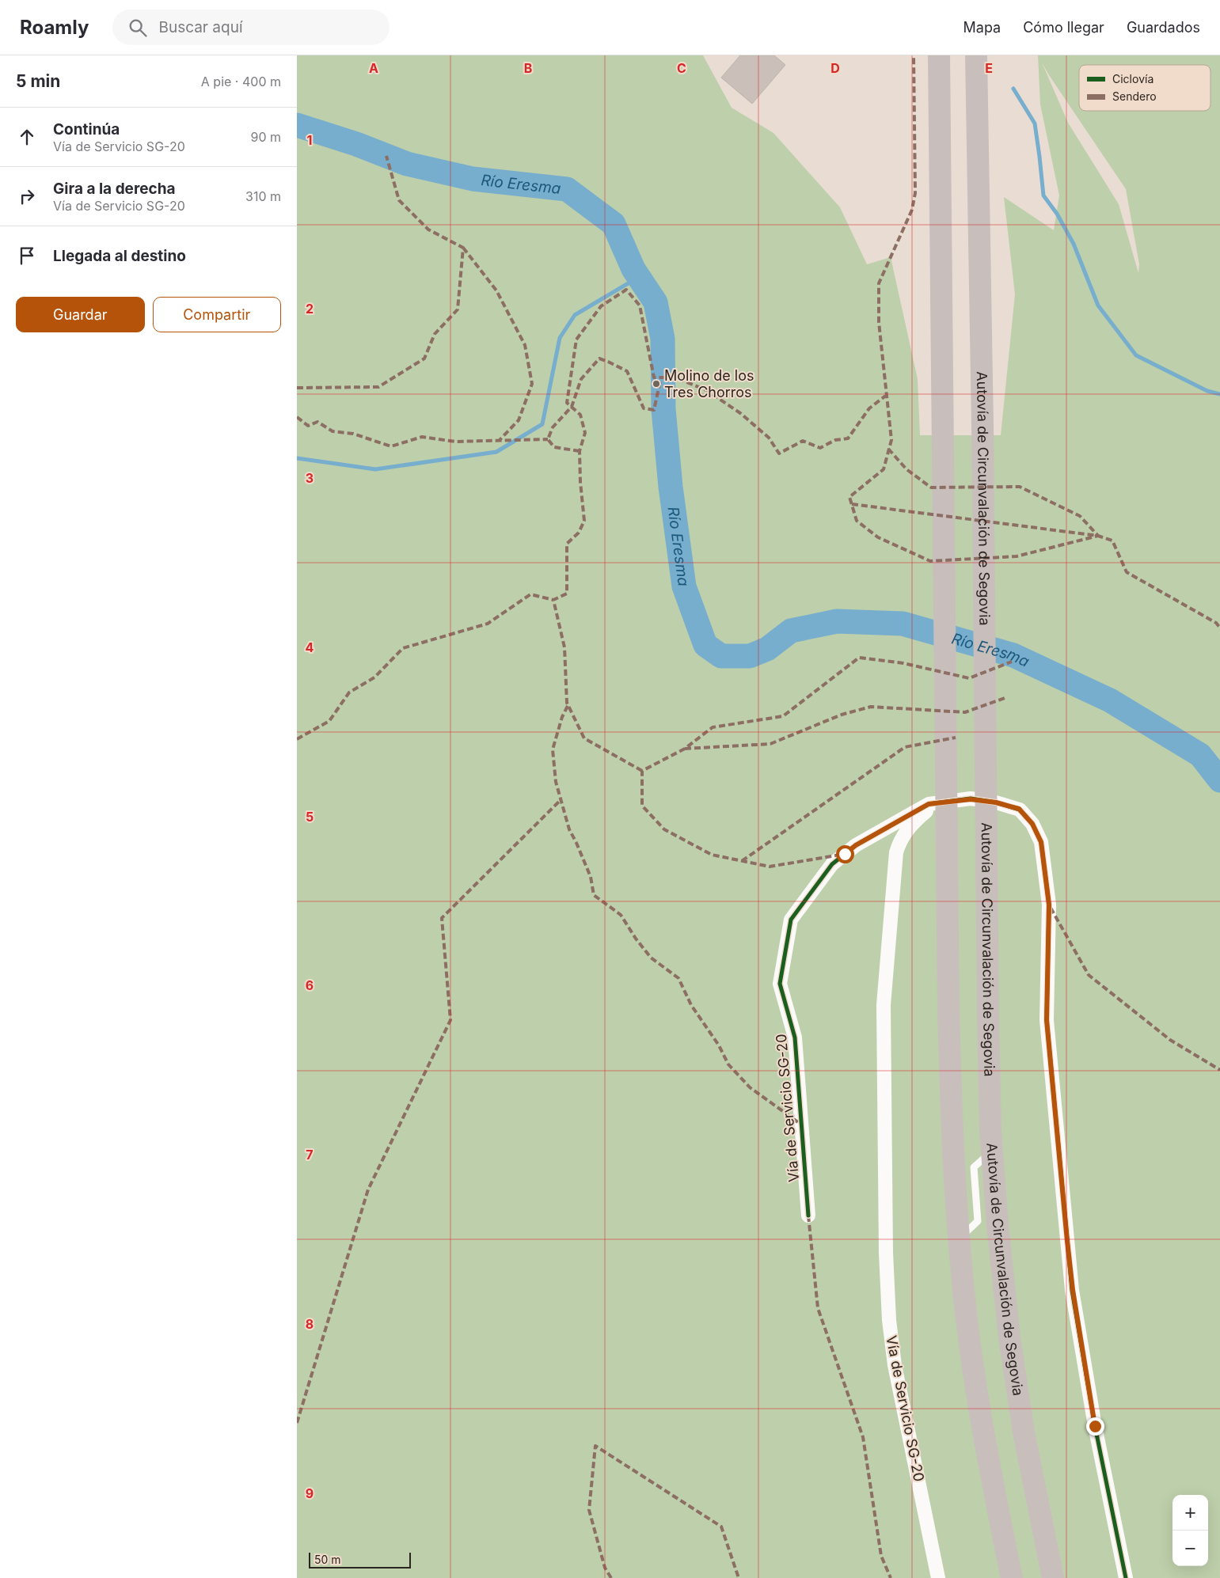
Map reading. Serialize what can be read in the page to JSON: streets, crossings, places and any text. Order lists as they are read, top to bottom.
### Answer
{
  "streets": {
    "highway": ["Autovía de Circunvalación de Segovia"],
    "street": ["Vía de Servicio SG-20"]
  },
  "water": ["Río Eresma"],
  "places": ["Molino de los Tres Chorros"],
  "legend": ["Ciclovía", "Sendero"],
  "scale_bar": "50 m",
  "page": {
    "header": "Roamly",
    "search": "Buscar aquí",
    "nav": ["Mapa", "Cómo llegar", "Guardados"],
    "heading": ["5 min", "A pie · 400 m"],
    "list": [
      ["Continúa", "Vía de Servicio SG-20", "90 m"],
      ["Gira a la derecha", "Vía de Servicio SG-20", "310 m"],
      "Llegada al destino"
    ],
    "buttons": ["Guardar", "Compartir"],
    "map_buttons": ["+", "−"],
    "scale": "50 m"
  },
  "grid": {
    "columns": [
      "A",
      "B",
      "C",
      "D",
      "E"
    ],
    "rows": [
      "1",
      "2",
      "3",
      "4",
      "5",
      "6",
      "7",
      "8",
      "9"
    ]
  }
}
